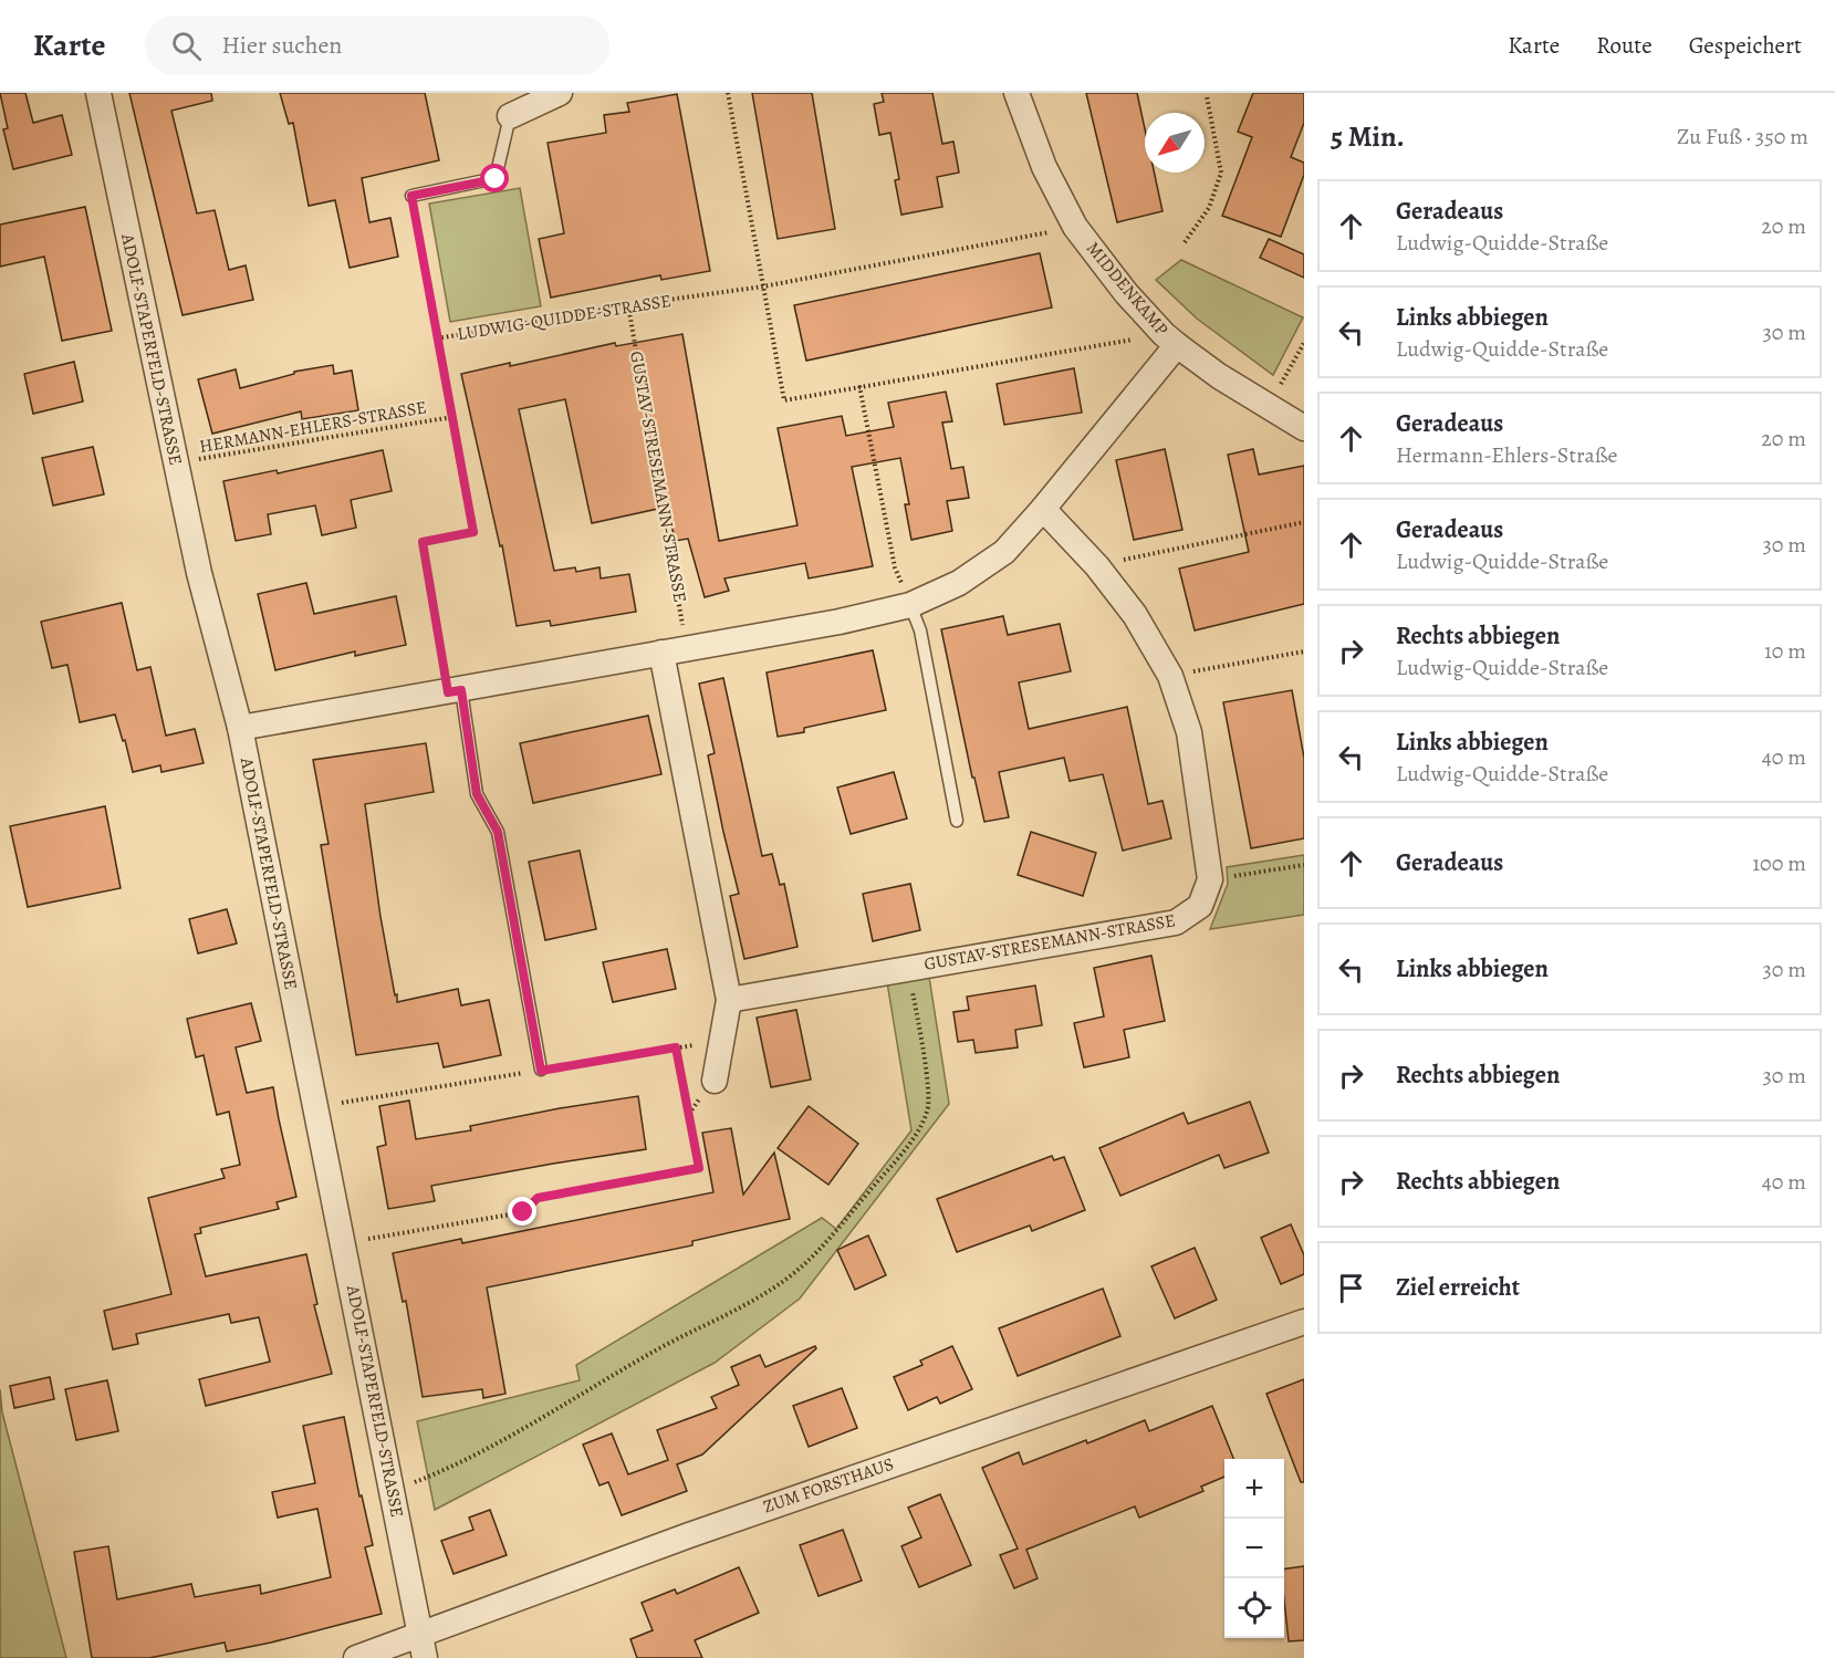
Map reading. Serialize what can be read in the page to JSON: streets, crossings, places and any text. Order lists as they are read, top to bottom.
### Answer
{
  "streets": {
    "street": [
      "MIDDENKAMP",
      "ADOLF-STAPERFELD-STRASSE",
      "GUSTAV-STRESEMANN-STRASSE",
      "ZUM FORSTHAUS"
    ],
    "path": ["LUDWIG-QUIDDE-STRASSE", "HERMANN-EHLERS-STRASSE"]
  },
  "crossings": [
    ["MIDDENKAMP", "LUDWIG-QUIDDE-STRASSE"],
    ["LUDWIG-QUIDDE-STRASSE", "HERMANN-EHLERS-STRASSE"],
    ["LUDWIG-QUIDDE-STRASSE", "GUSTAV-STRESEMANN-STRASSE"],
    ["ADOLF-STAPERFELD-STRASSE", "HERMANN-EHLERS-STRASSE"],
    ["ADOLF-STAPERFELD-STRASSE", "ZUM FORSTHAUS"]
  ],
  "north": "bottom left",
  "page": {
    "header": "Karte",
    "search": "Hier suchen",
    "nav": ["Karte", "Route", "Gespeichert"],
    "heading": ["5 Min.", "Zu Fuß · 350 m"],
    "list": [
      ["Geradeaus", "Ludwig-Quidde-Straße", "20 m"],
      ["Links abbiegen", "Ludwig-Quidde-Straße", "30 m"],
      ["Geradeaus", "Hermann-Ehlers-Straße", "20 m"],
      ["Geradeaus", "Ludwig-Quidde-Straße", "30 m"],
      ["Rechts abbiegen", "Ludwig-Quidde-Straße", "10 m"],
      ["Links abbiegen", "Ludwig-Quidde-Straße", "40 m"],
      ["Geradeaus", "100 m"],
      ["Links abbiegen", "30 m"],
      ["Rechts abbiegen", "30 m"],
      ["Rechts abbiegen", "40 m"],
      "Ziel erreicht"
    ],
    "map_buttons": ["+", "−"]
  }
}
